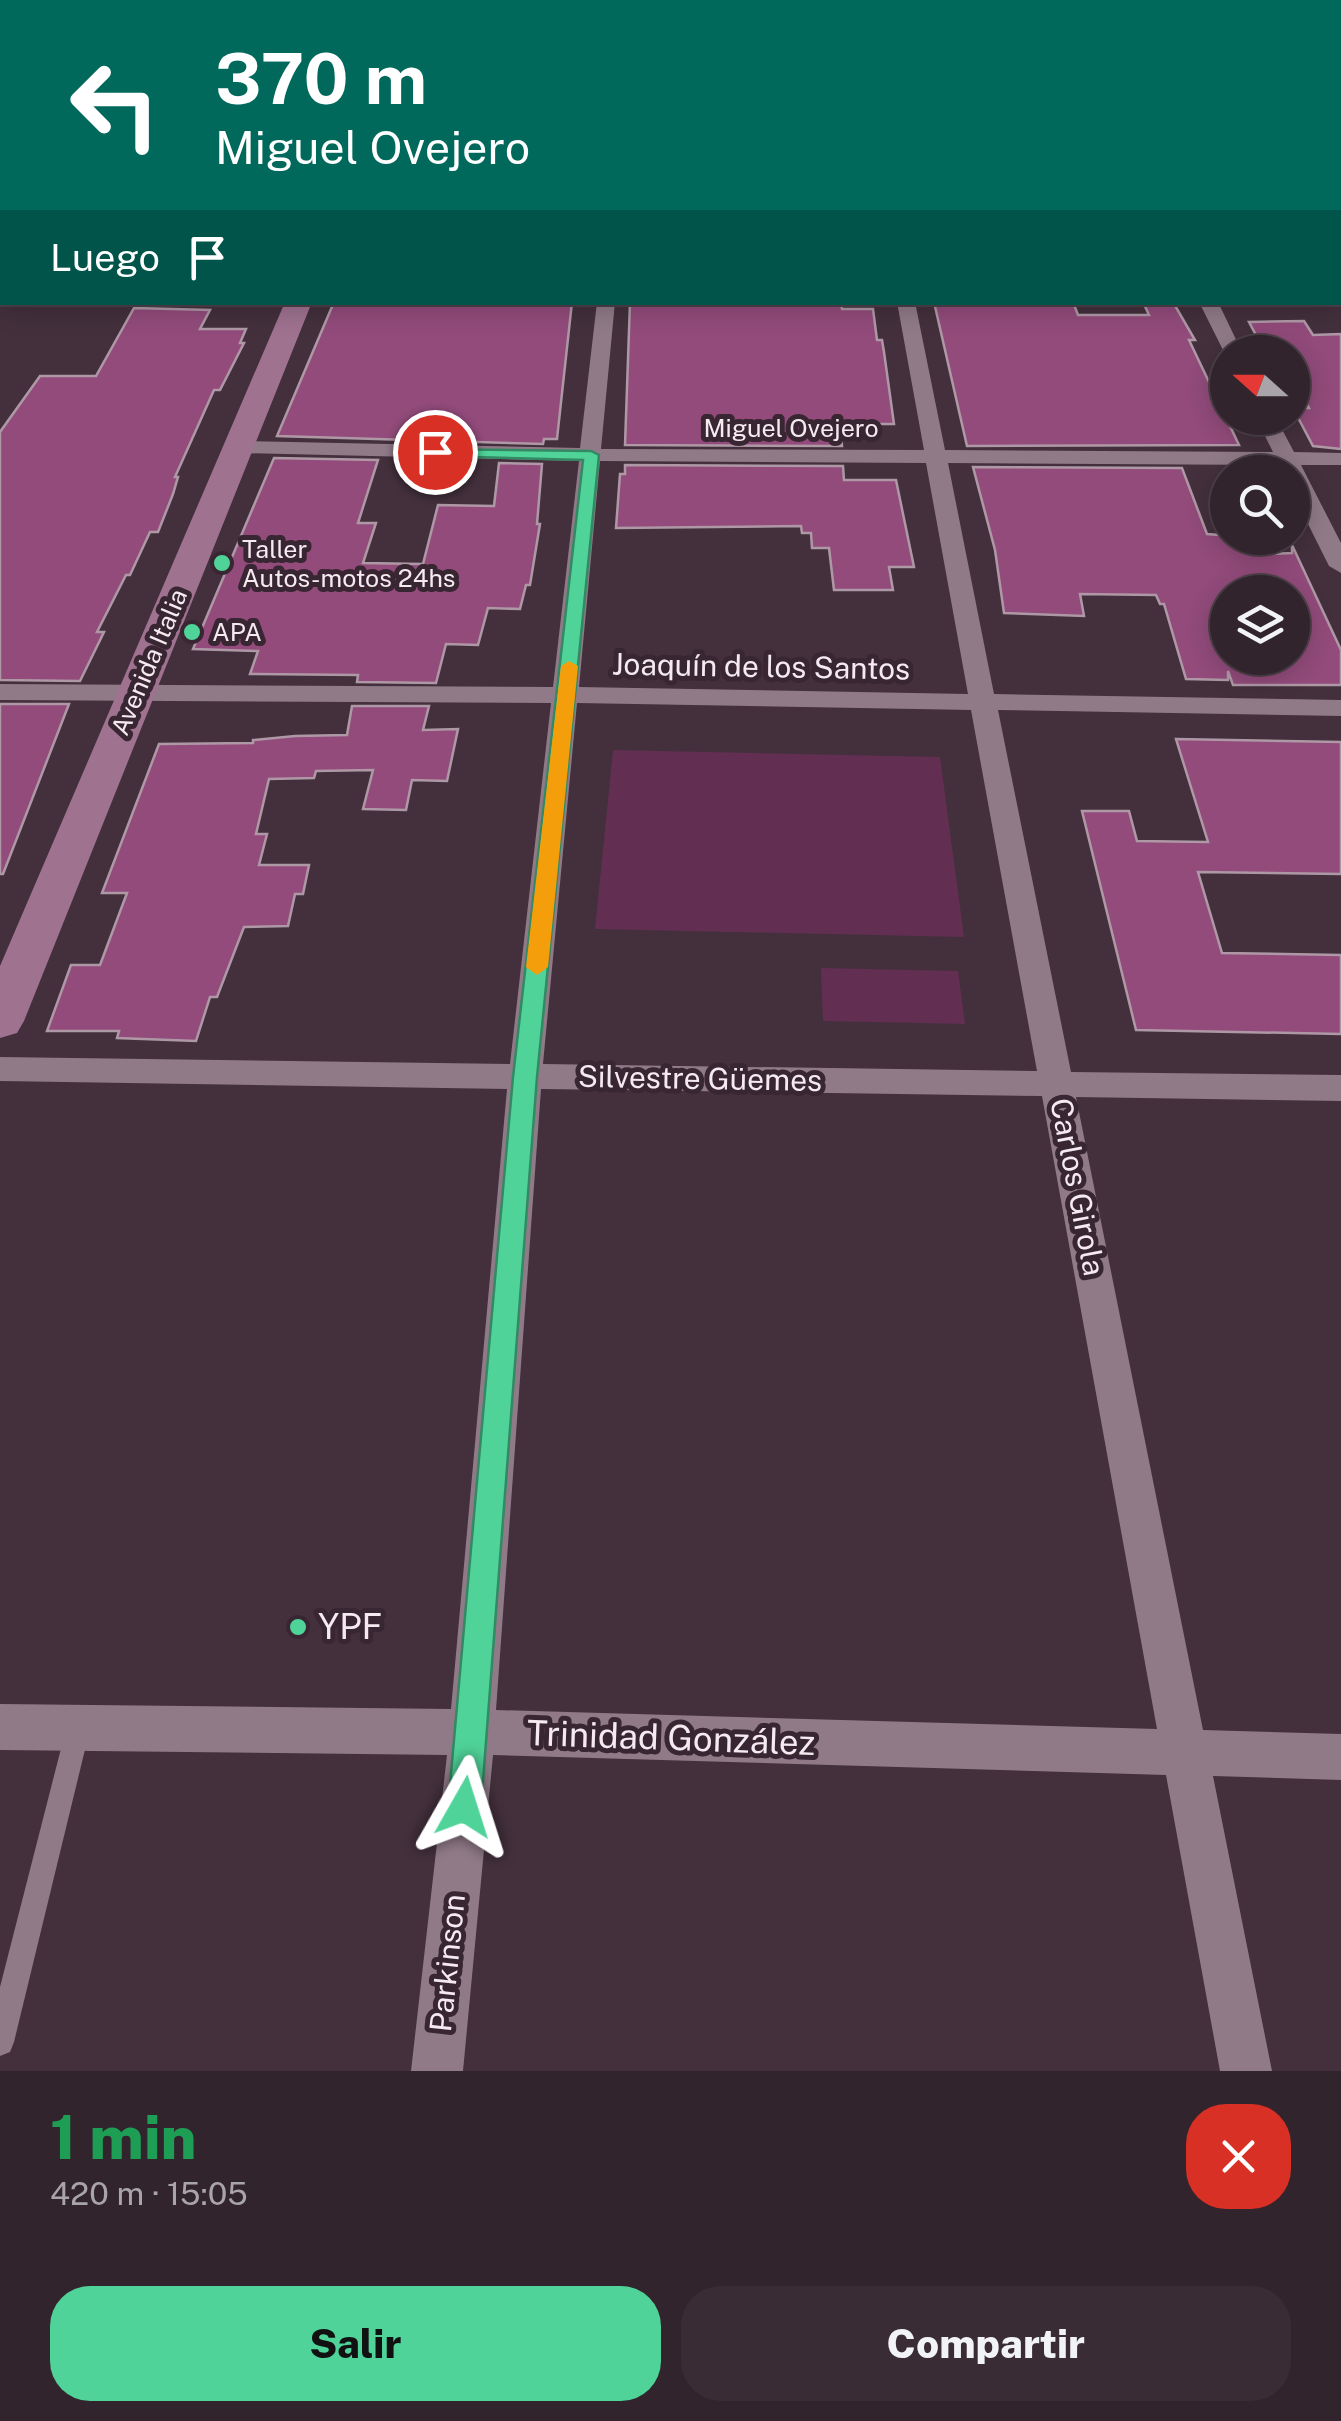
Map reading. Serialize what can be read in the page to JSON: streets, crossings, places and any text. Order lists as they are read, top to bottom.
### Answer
{
  "streets": {
    "main road": ["Avenida Italia"],
    "street": [
      "Miguel Ovejero",
      "Joaquín de los Santos",
      "Silvestre Güemes",
      "Carlos Girola",
      "Trinidad González",
      "Parkinson"
    ]
  },
  "crossings": [
    ["Miguel Ovejero", "Avenida Italia"],
    ["Miguel Ovejero", "Carlos Girola"],
    ["Miguel Ovejero", "Parkinson"],
    ["Avenida Italia", "Joaquín de los Santos"],
    ["Joaquín de los Santos", "Carlos Girola"],
    ["Joaquín de los Santos", "Parkinson"],
    ["Silvestre Güemes", "Carlos Girola"],
    ["Silvestre Güemes", "Parkinson"],
    ["Carlos Girola", "Trinidad González"],
    ["Trinidad González", "Parkinson"]
  ],
  "places": ["Taller Autos-motos 24hs", "APA", "YPF"],
  "north": "left",
  "page": {
    "turn": ["370 m", "Miguel Ovejero"],
    "then": "Luego",
    "heading": ["1 min", "420 m · 15:05"],
    "buttons": ["Salir", "Compartir"]
  }
}
